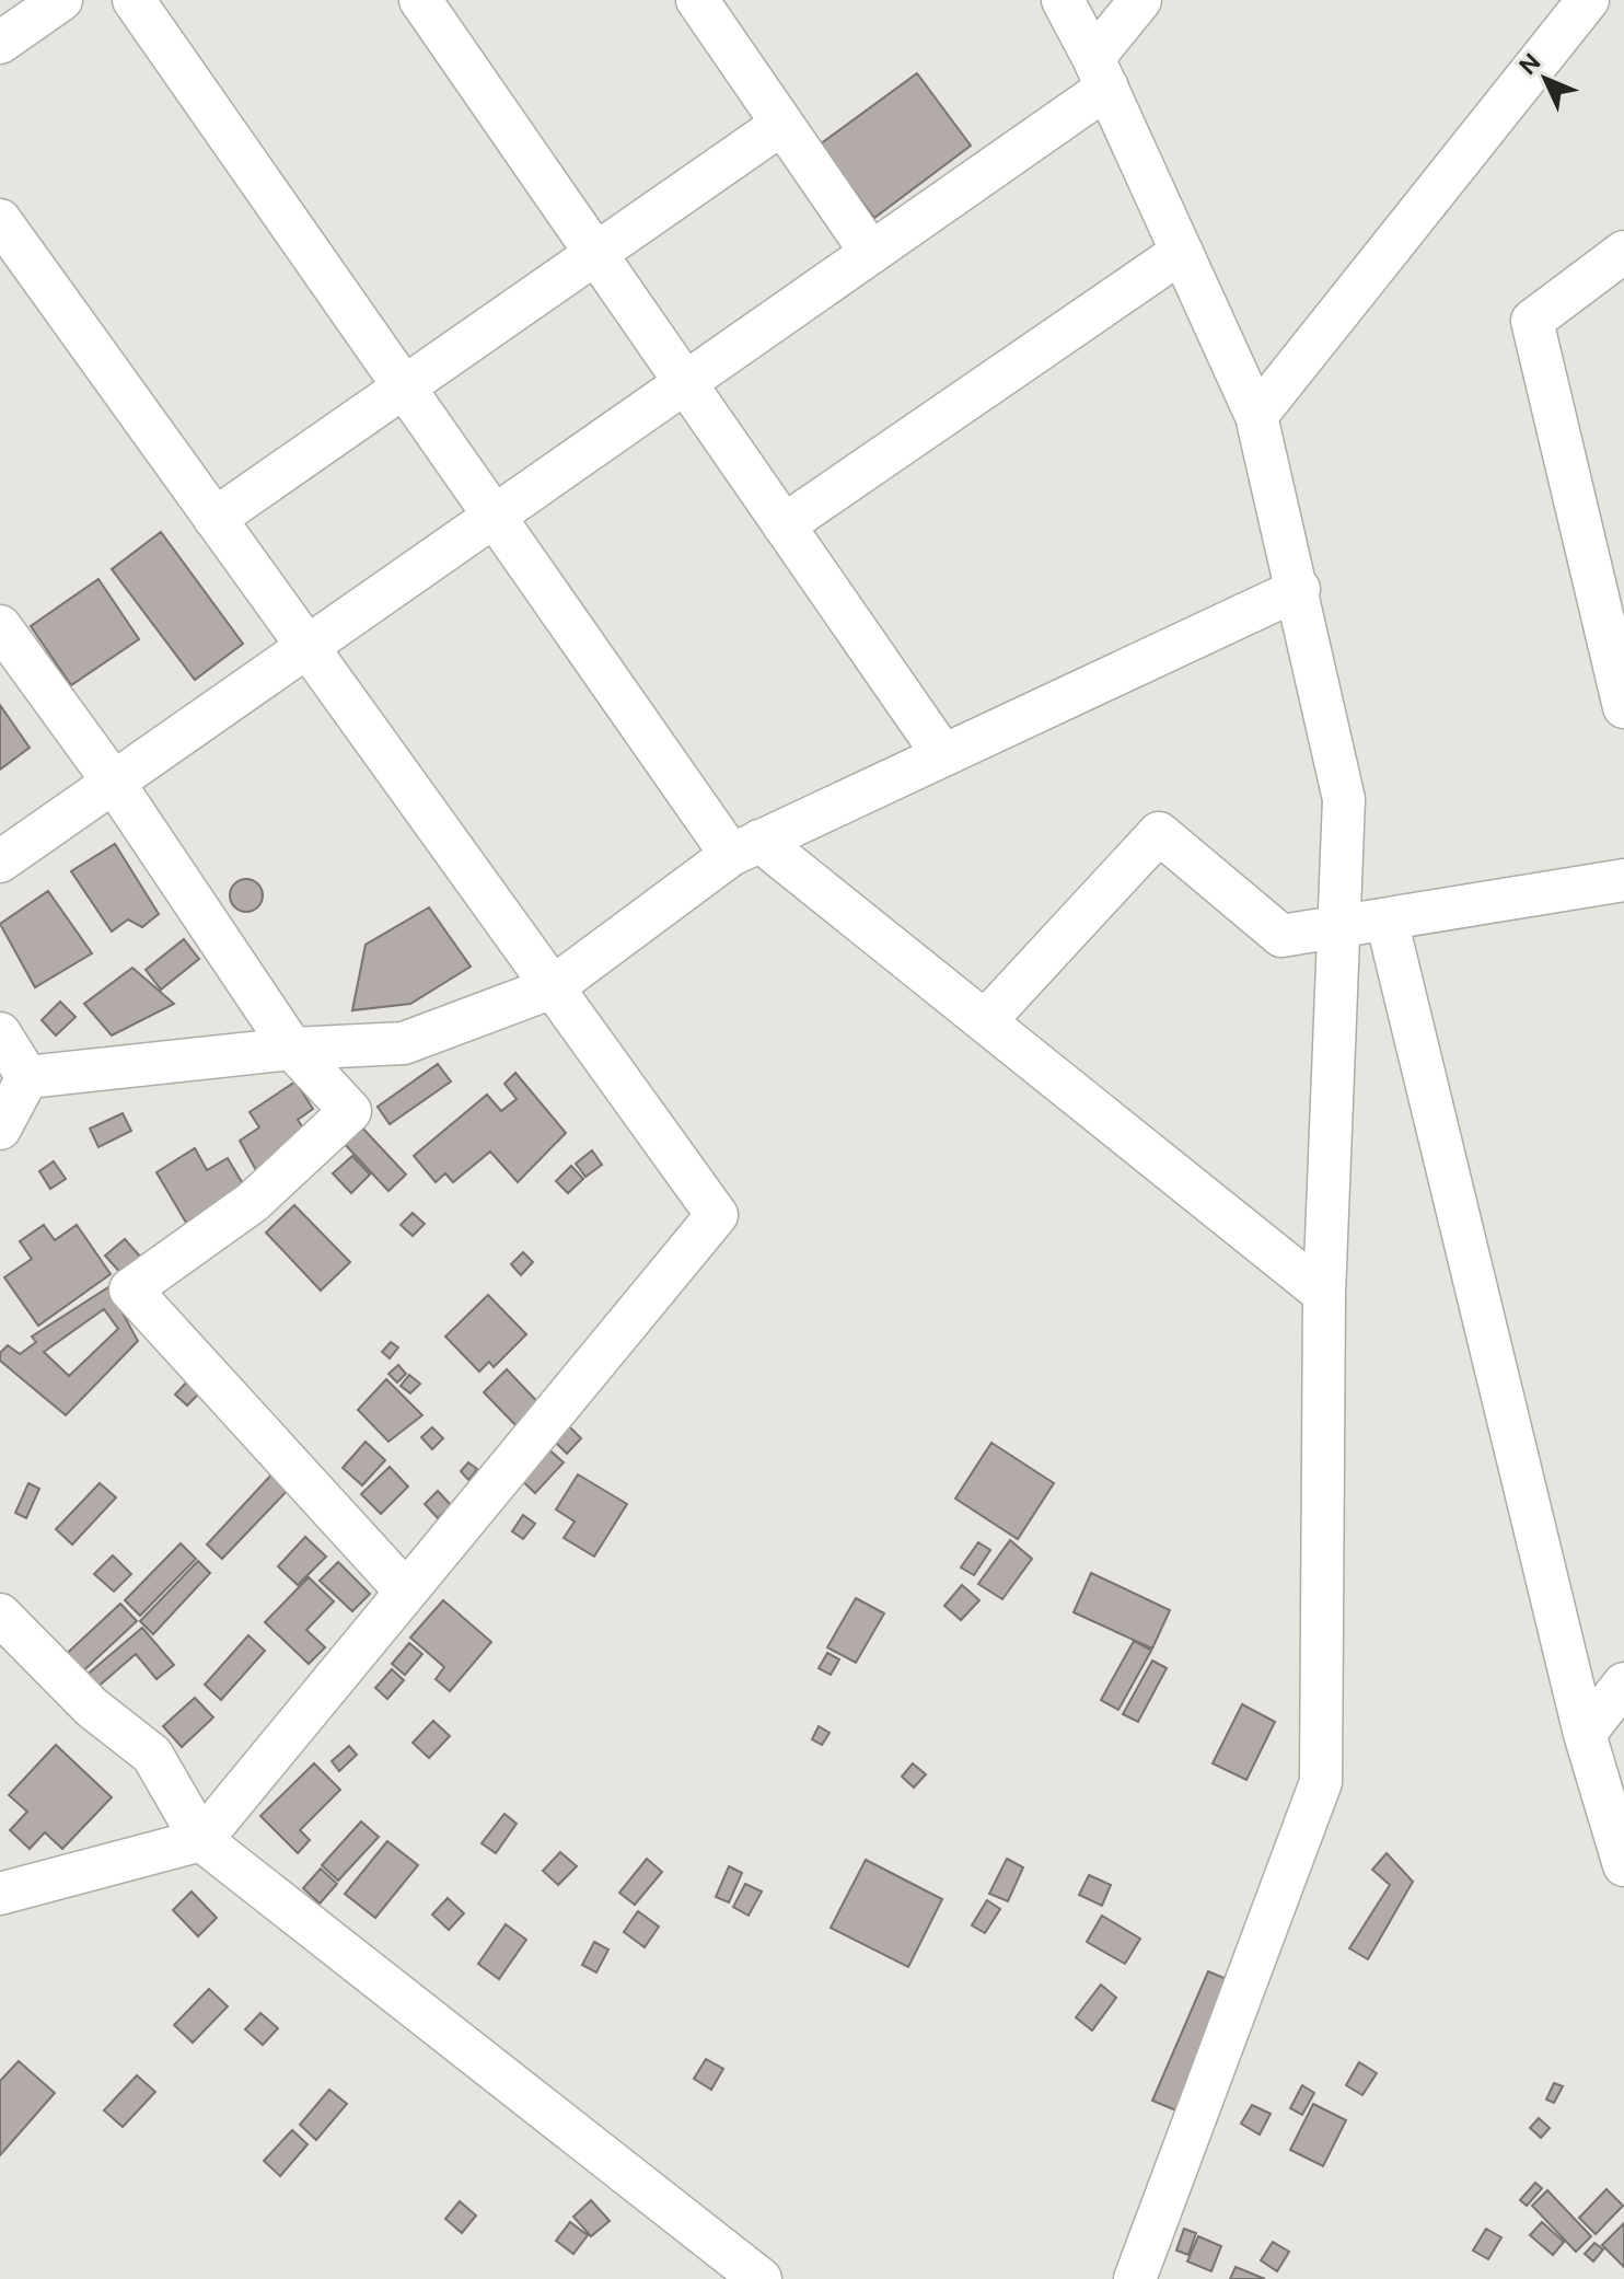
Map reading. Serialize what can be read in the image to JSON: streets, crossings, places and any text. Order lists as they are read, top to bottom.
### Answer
{
  "north": "top left"
}
